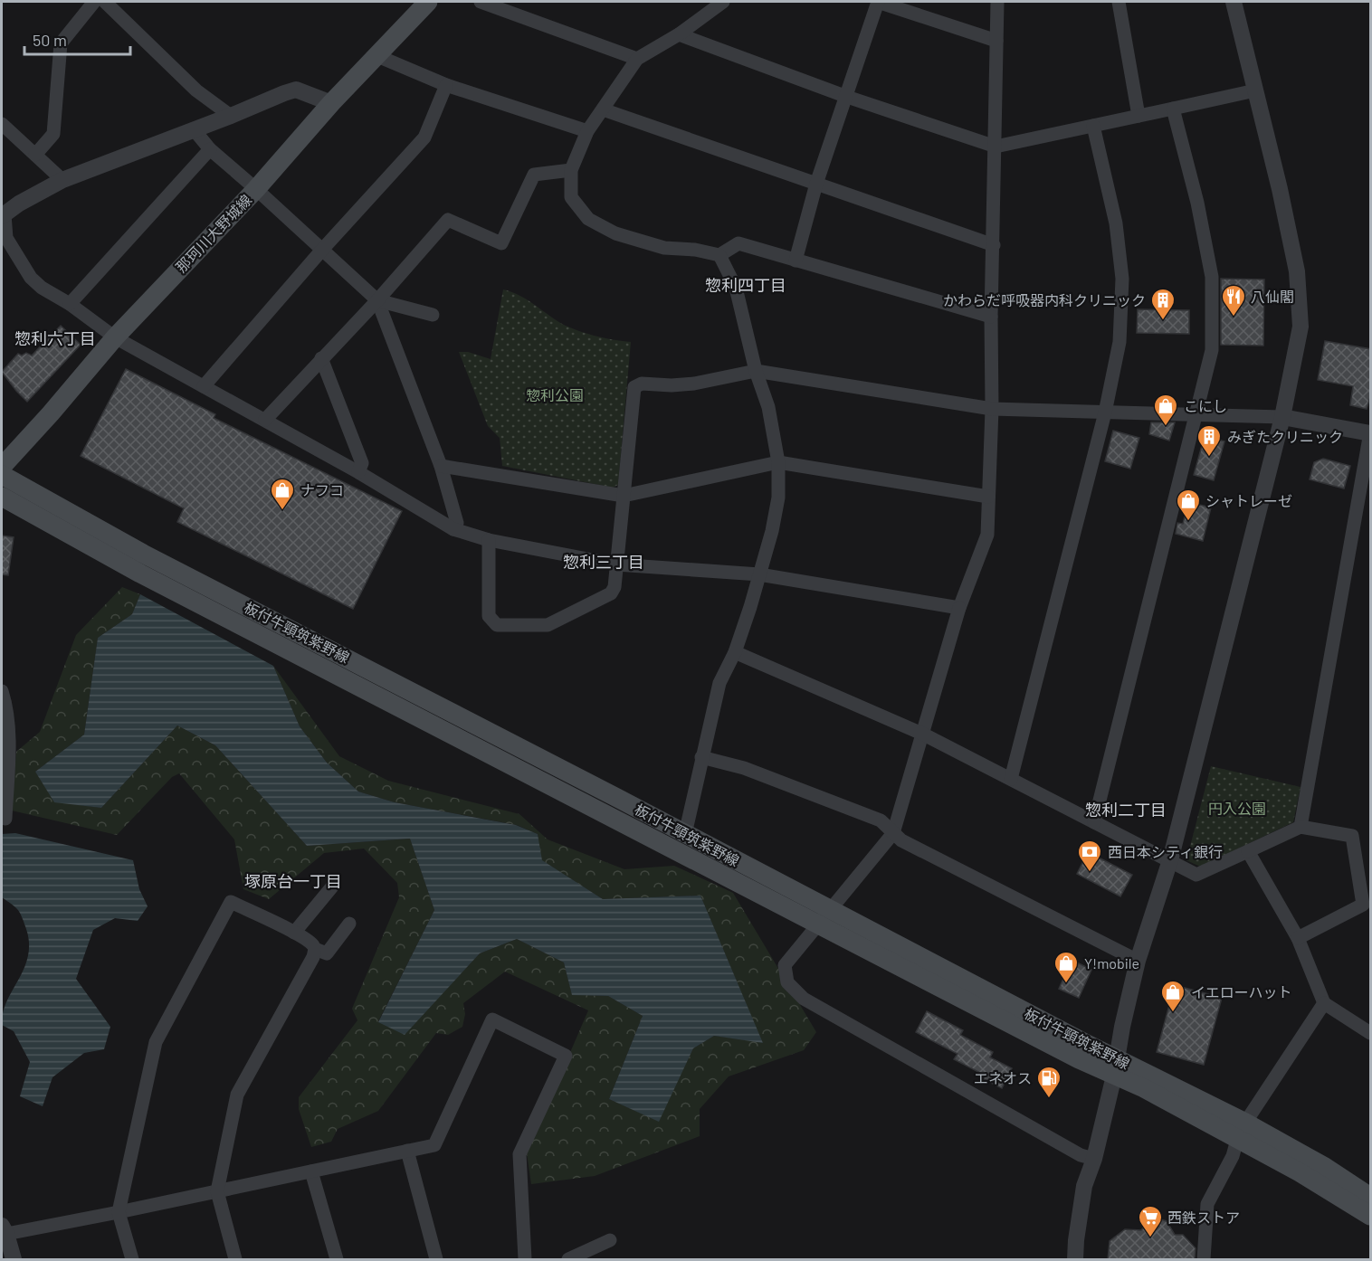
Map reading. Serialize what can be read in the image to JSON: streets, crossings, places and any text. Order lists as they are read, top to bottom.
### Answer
{
  "streets": {
    "main road": ["那珂川大野城線", "板付牛頸筑紫野線"]
  },
  "districts": [
    "惣利四丁目",
    "惣利六丁目",
    "惣利三丁目",
    "惣利二丁目",
    "塚原台一丁目"
  ],
  "parks": ["惣利公園", "円入公園"],
  "places": {
    "restaurant": ["八仙閣"],
    "building": ["かわらだ呼吸器内科クリニック", "みぎたクリニック"],
    "shop": [
      "こにし",
      "ナフコ",
      "シャトレーゼ",
      "Y!mobile",
      "イエローハット"
    ],
    "bank": ["西日本シティ銀行"],
    "fuel station": ["エネオス"],
    "supermarket": ["西鉄ストア"]
  },
  "scale_bar": "50 m"
}
